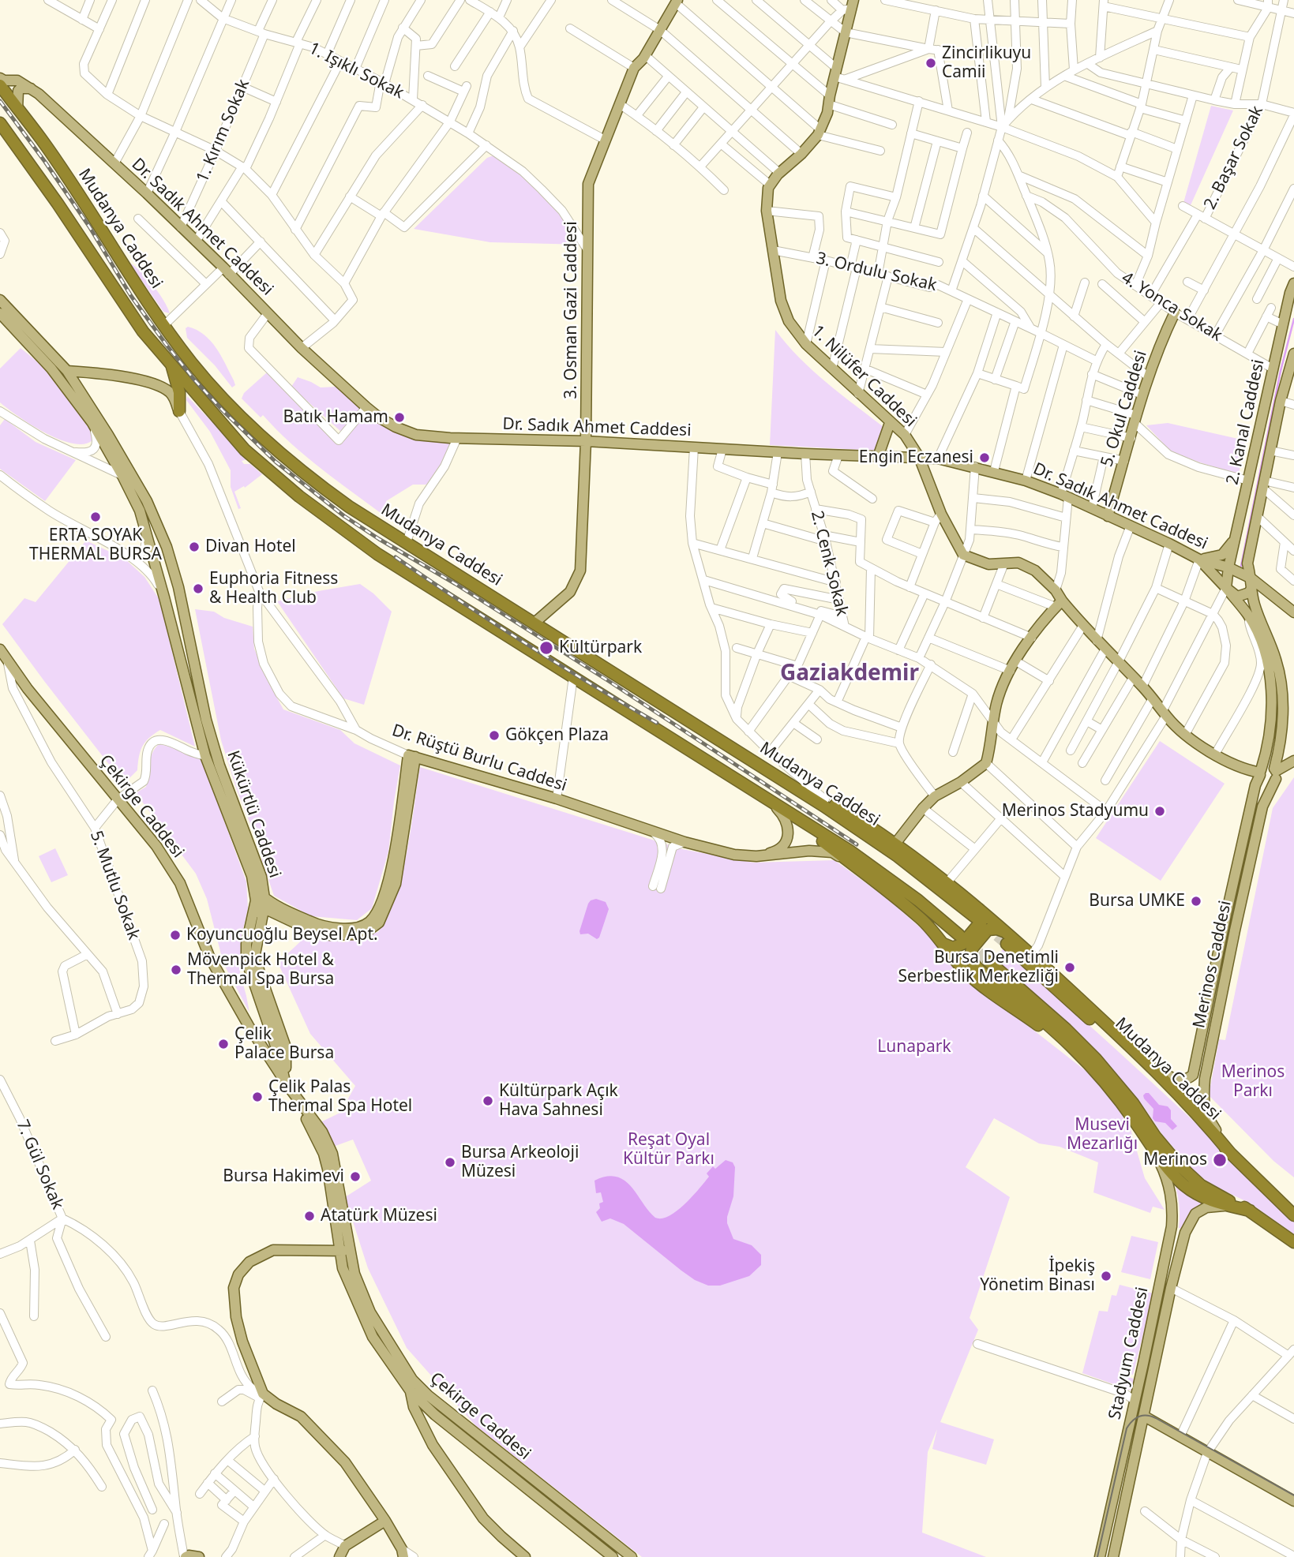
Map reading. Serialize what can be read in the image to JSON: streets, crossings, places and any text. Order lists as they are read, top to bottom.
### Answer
{
  "streets": {
    "highway": ["Mudanya Caddesi"],
    "main road": [
      "Dr. Sadık Ahmet Caddesi",
      "3. Osman Gazi Caddesi",
      "1. Nilüfer Caddesi",
      "5. Okul Caddesi",
      "2. Kanal Caddesi",
      "Dr. Rüştü Burlu Caddesi",
      "Çekirge Caddesi",
      "Kükürtlü Caddesi",
      "Merinos Caddesi",
      "Stadyum Caddesi"
    ],
    "street": [
      "1. Işıklı Sokak",
      "1. Kırım Sokak",
      "2. Başar Sokak",
      "3. Ordulu Sokak",
      "4. Yonca Sokak",
      "2. Cenk Sokak",
      "5. Mutlu Sokak",
      "7. Gül Sokak"
    ]
  },
  "crossings": [
    ["1. Işıklı Sokak", "1. Kırım Sokak"],
    ["1. Işıklı Sokak", "3. Osman Gazi Caddesi"],
    ["1. Kırım Sokak", "Dr. Sadık Ahmet Caddesi"],
    ["2. Başar Sokak", "4. Yonca Sokak"],
    ["Dr. Sadık Ahmet Caddesi", "3. Osman Gazi Caddesi"],
    ["Dr. Sadık Ahmet Caddesi", "1. Nilüfer Caddesi"],
    ["Dr. Sadık Ahmet Caddesi", "5. Okul Caddesi"],
    ["Dr. Sadık Ahmet Caddesi", "2. Kanal Caddesi"],
    ["Dr. Sadık Ahmet Caddesi", "2. Cenk Sokak"],
    ["Dr. Sadık Ahmet Caddesi", "Merinos Caddesi"],
    ["Mudanya Caddesi", "3. Osman Gazi Caddesi"],
    ["Mudanya Caddesi", "Merinos Caddesi"],
    ["3. Ordulu Sokak", "1. Nilüfer Caddesi"],
    ["4. Yonca Sokak", "5. Okul Caddesi"],
    ["4. Yonca Sokak", "2. Kanal Caddesi"],
    ["2. Kanal Caddesi", "Merinos Caddesi"],
    ["Çekirge Caddesi", "Kükürtlü Caddesi"],
    ["Çekirge Caddesi", "5. Mutlu Sokak"]
  ],
  "districts": ["Gaziakdemir"],
  "parks": [
    "Lunapark",
    "Merinos Parkı",
    "Musevi Mezarlığı",
    "Reşat Oyal Kültür Parkı"
  ],
  "places": [
    "Zincirlikuyu Camii",
    "Batık Hamam",
    "Engin Eczanesi",
    "ERTA SOYAK THERMAL BURSA",
    "Divan Hotel",
    "Euphoria Fitness & Health Club",
    "Kültürpark",
    "Gökçen Plaza",
    "Merinos Stadyumu",
    "Bursa UMKE",
    "Koyuncuoğlu Beysel Apt.",
    "Bursa Denetimli Serbestlik Merkezliği",
    "Mövenpick Hotel & Thermal Spa Bursa",
    "Çelik Palace Bursa",
    "Çelik Palas Thermal Spa Hotel",
    "Kültürpark Açık Hava Sahnesi",
    "Merinos",
    "Bursa Arkeoloji Müzesi",
    "Bursa Hakimevi",
    "Atatürk Müzesi",
    "İpekiş Yönetim Binası"
  ]
}
